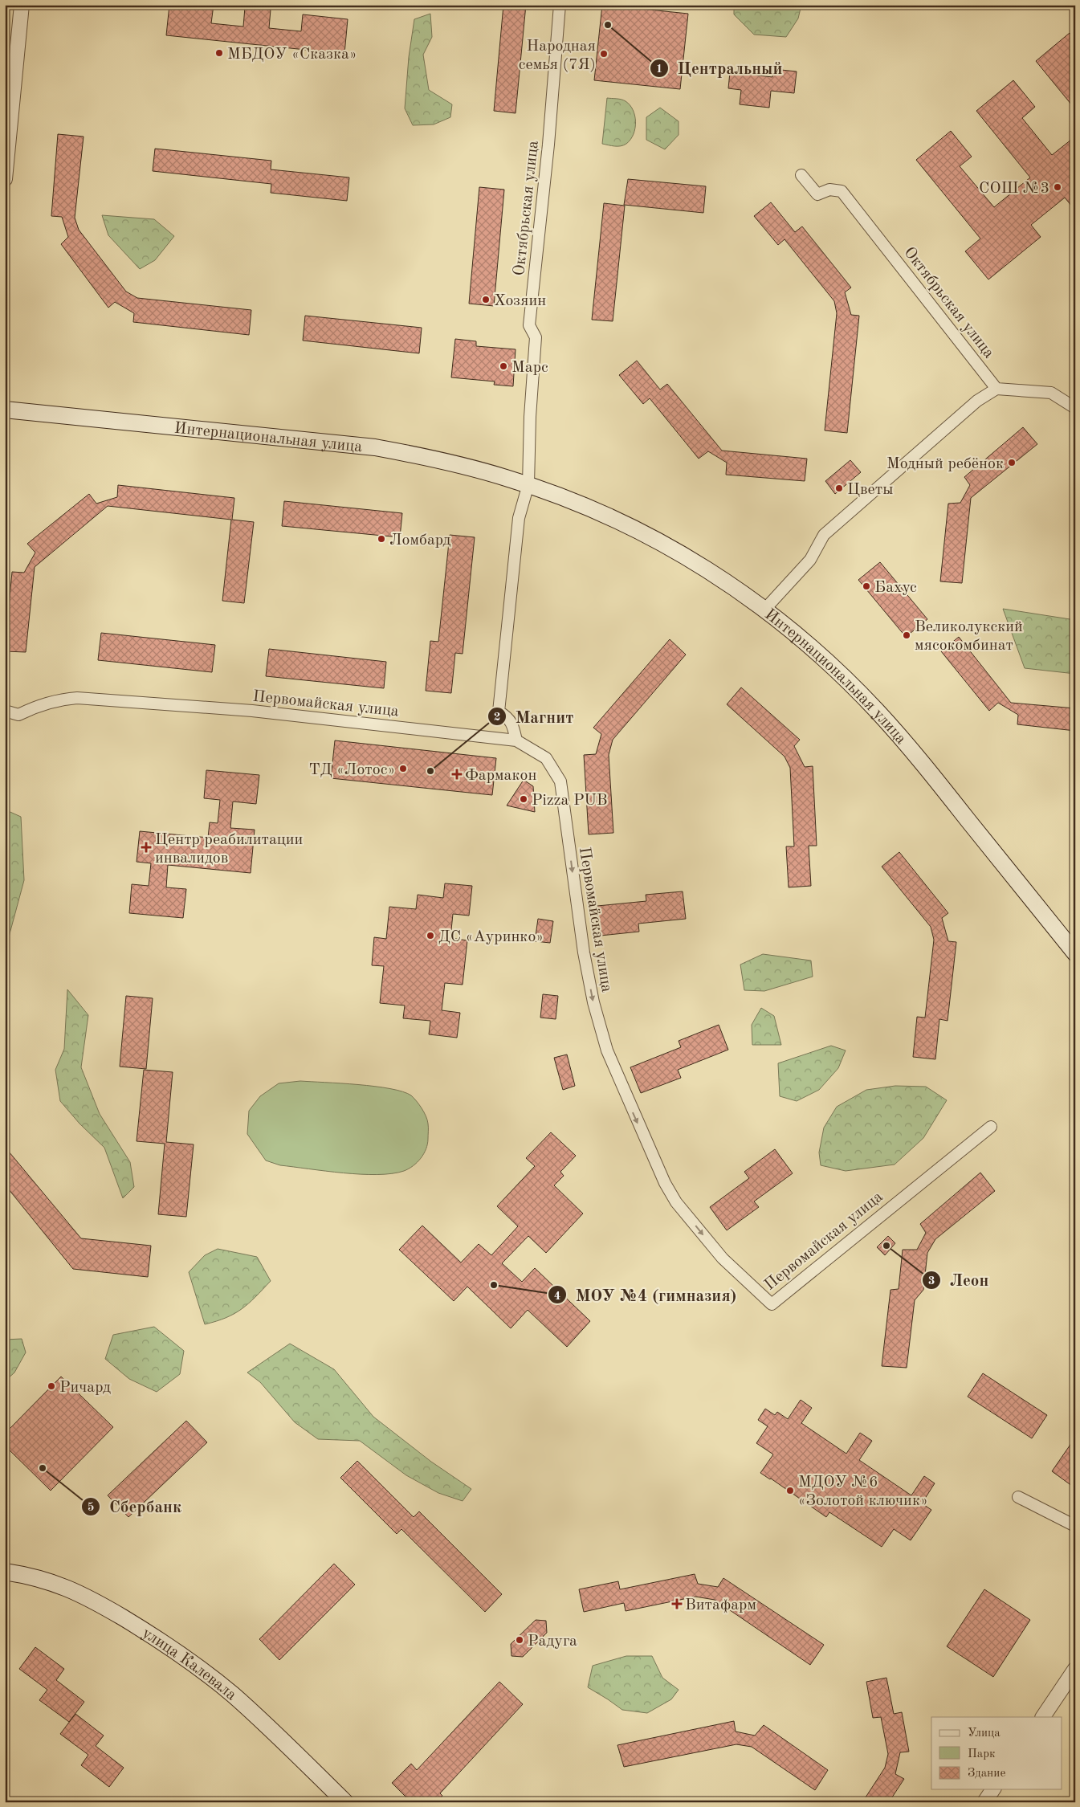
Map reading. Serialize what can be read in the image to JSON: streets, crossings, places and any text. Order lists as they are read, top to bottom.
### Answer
{
  "streets": {
    "main road": ["Интернациональная улица", "улица Калевала"],
    "street": ["Октябрьская улица", "Первомайская улица"]
  },
  "crossings": [
    ["Октябрьская улица", "Интернациональная улица"]
  ],
  "places": {
    "other": [
      "Центральный",
      "МБДОУ «Сказка»",
      "Народная семья (7Я)",
      "СОШ №3",
      "Хозяин",
      "Марс",
      "Модный ребёнок",
      "Цветы",
      "Ломбард",
      "Бахус",
      "Великолукский мясокомбинат",
      "ТД «Лотос»",
      "Магнит",
      "Pizza PUB",
      "ДС «Ауринко»",
      "Леон",
      "МОУ №4 (гимназия)",
      "Ричард",
      "Сбербанк",
      "МДОУ №6 «Золотой ключик»",
      "Радуга"
    ],
    "health": ["Фармакон", "Центр реабилитации инвалидов", "Витафарм"]
  },
  "legend": ["Улица", "Парк", "Здание"]
}
